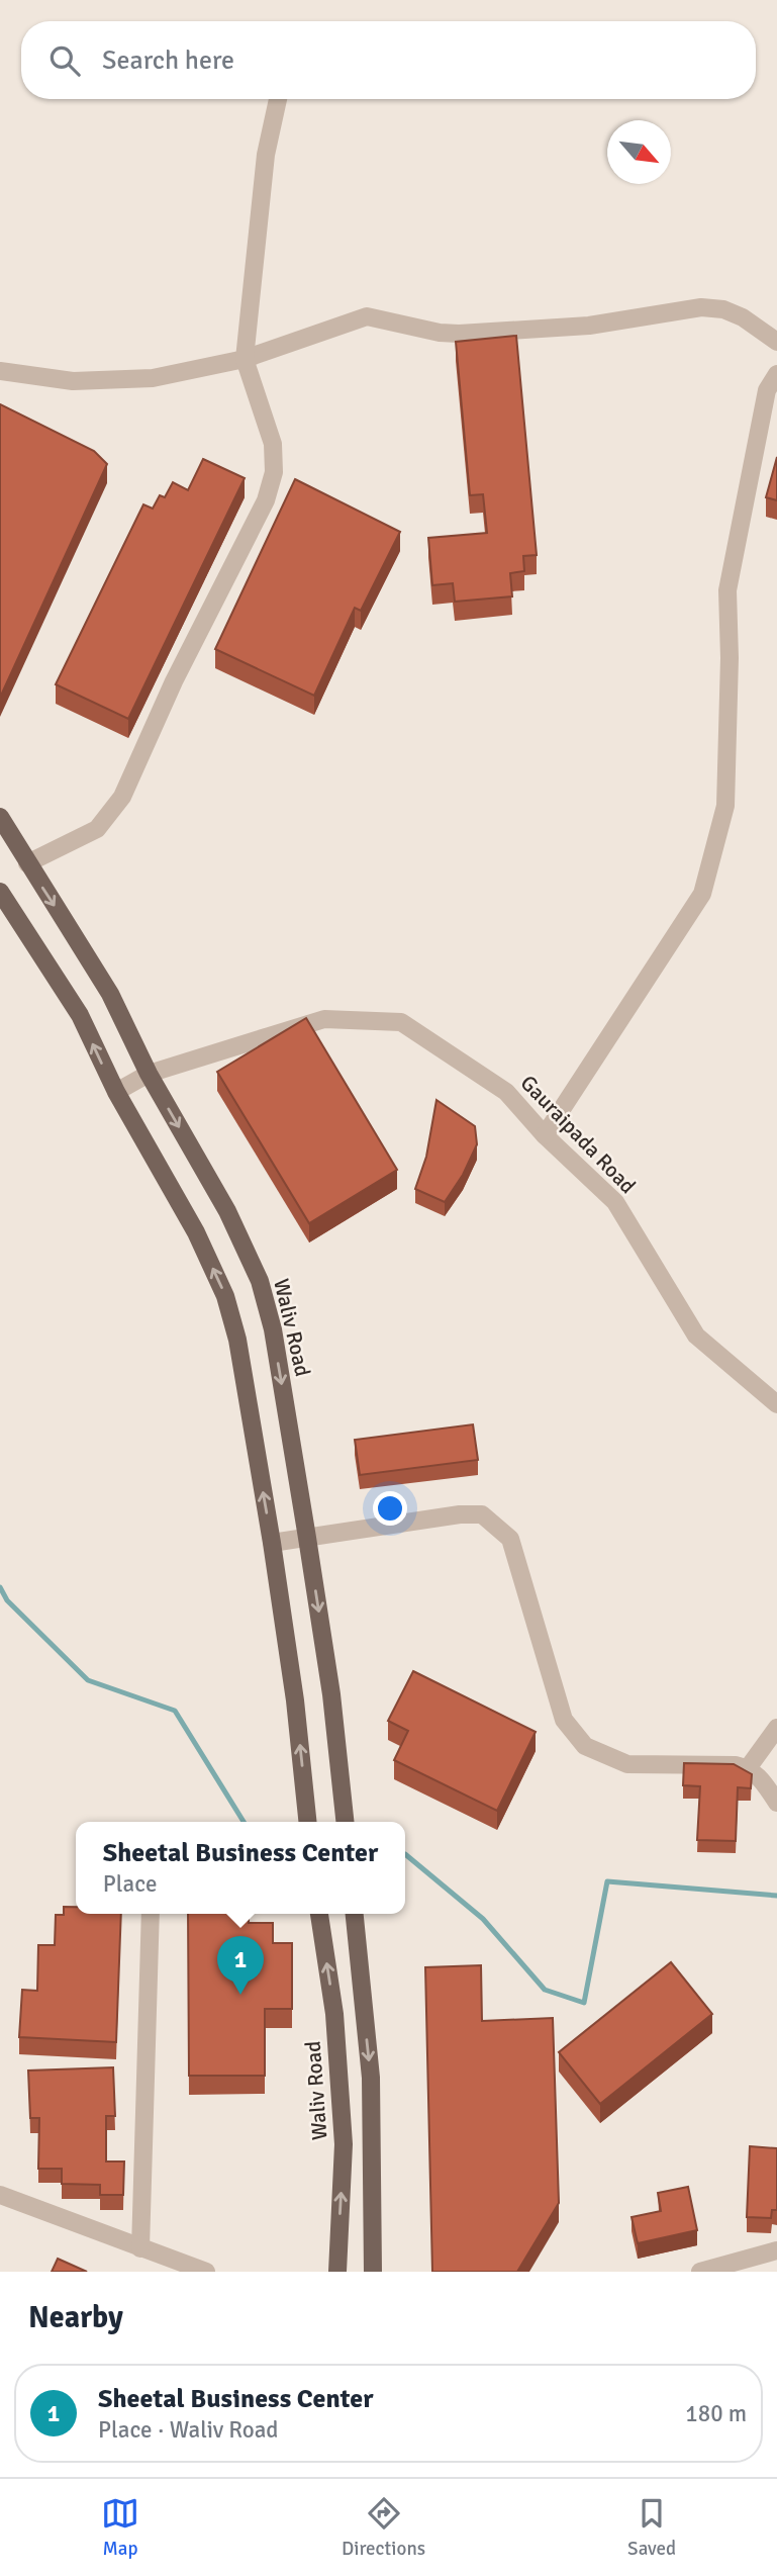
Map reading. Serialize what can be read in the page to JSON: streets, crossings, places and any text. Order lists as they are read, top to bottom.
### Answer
{
  "streets": {
    "main road": ["Waliv Road"],
    "street": ["Gauraipada Road"]
  },
  "crossings": [
    ["Gauraipada Road", "Waliv Road"]
  ],
  "north": "bottom right",
  "page": {
    "search": "Search here",
    "popup": ["Sheetal Business Center", "Place"],
    "pins": "1",
    "heading": "Nearby",
    "list": [
      {
        "mark": "1",
        "name": "Sheetal Business Center",
        "note": "Place · Waliv Road",
        "value": "180 m"
      }
    ],
    "nav": ["Map", "Directions", "Saved"]
  }
}
